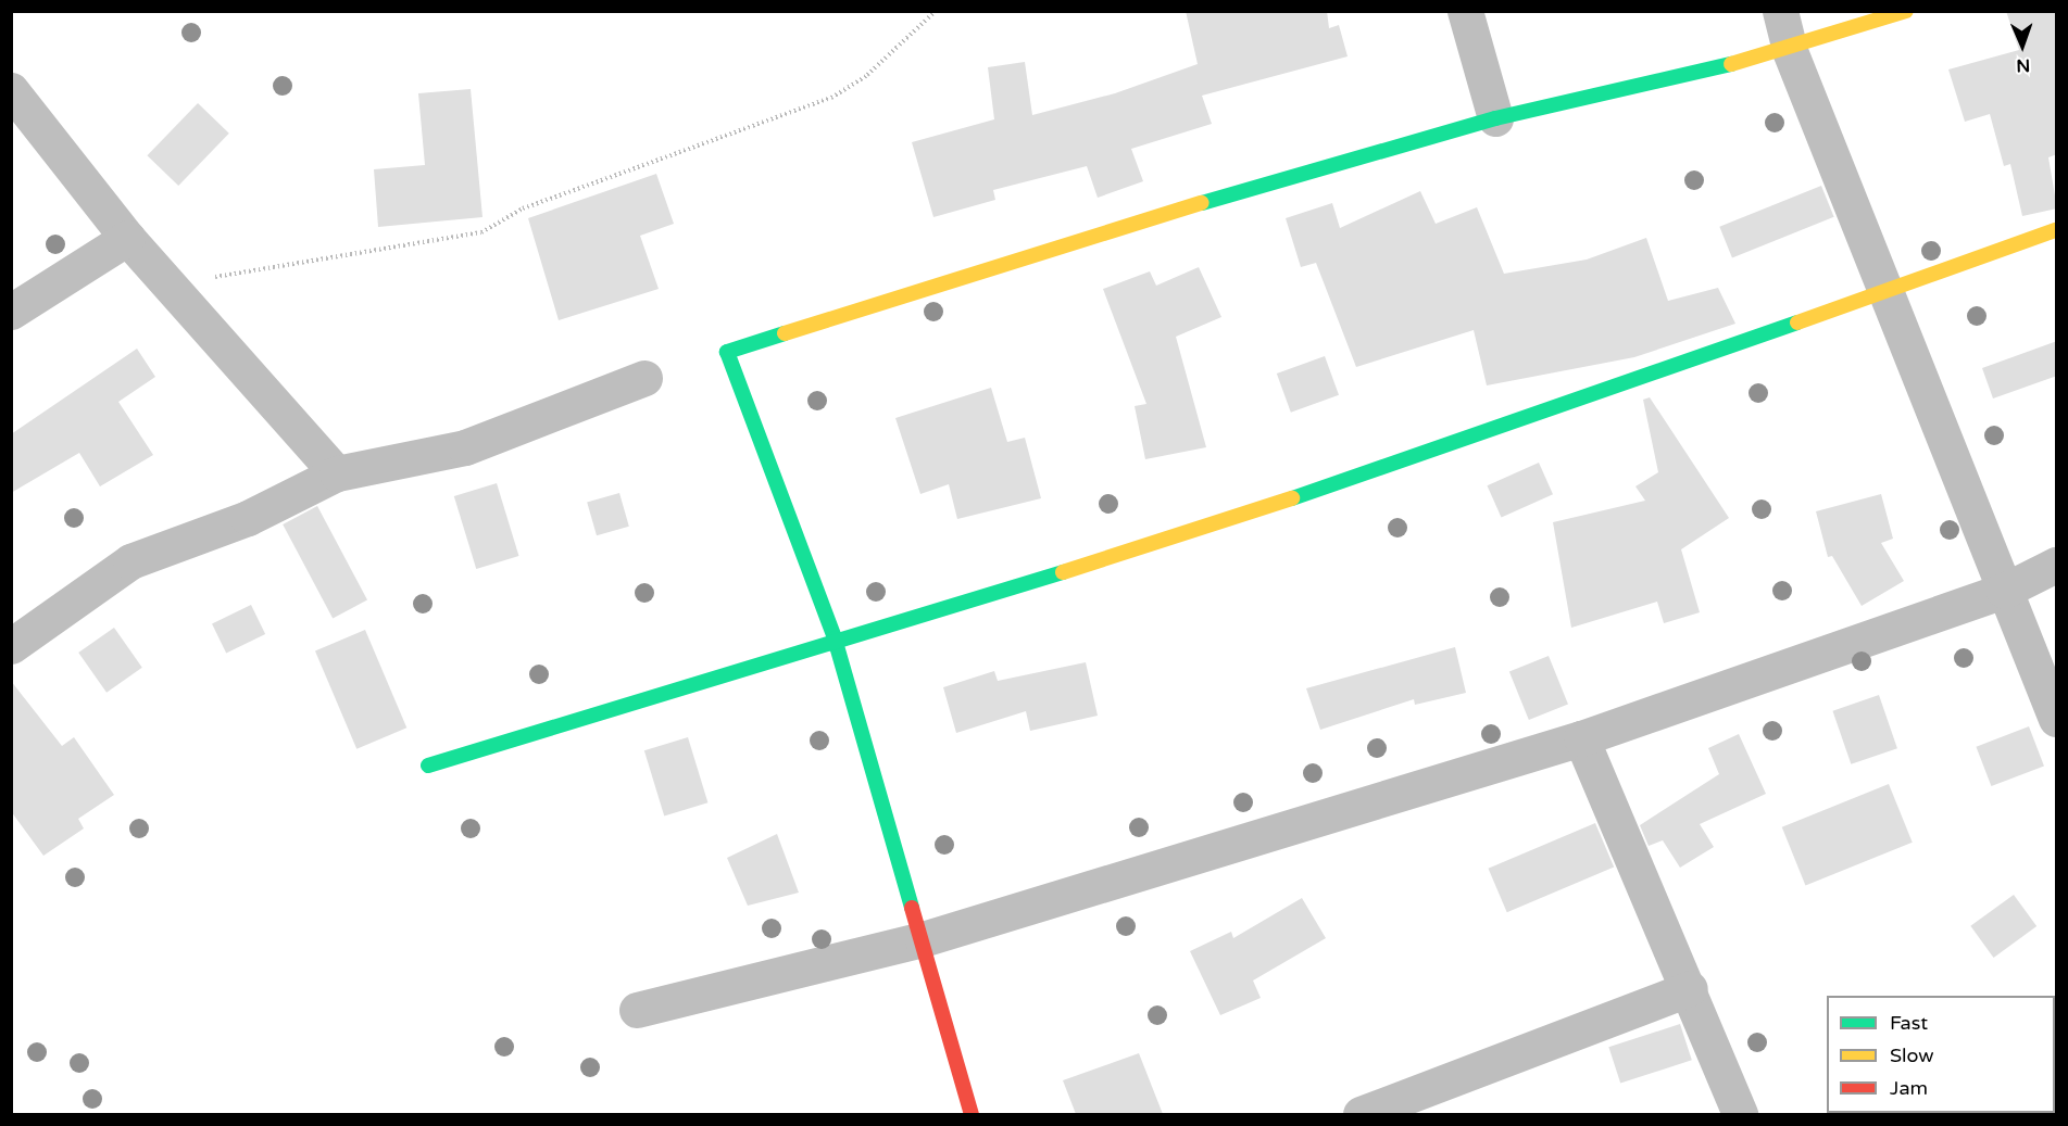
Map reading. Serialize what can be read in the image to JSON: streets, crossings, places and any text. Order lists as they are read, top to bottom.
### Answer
{
  "legend": ["Fast", "Slow", "Jam"],
  "north": "bottom"
}
